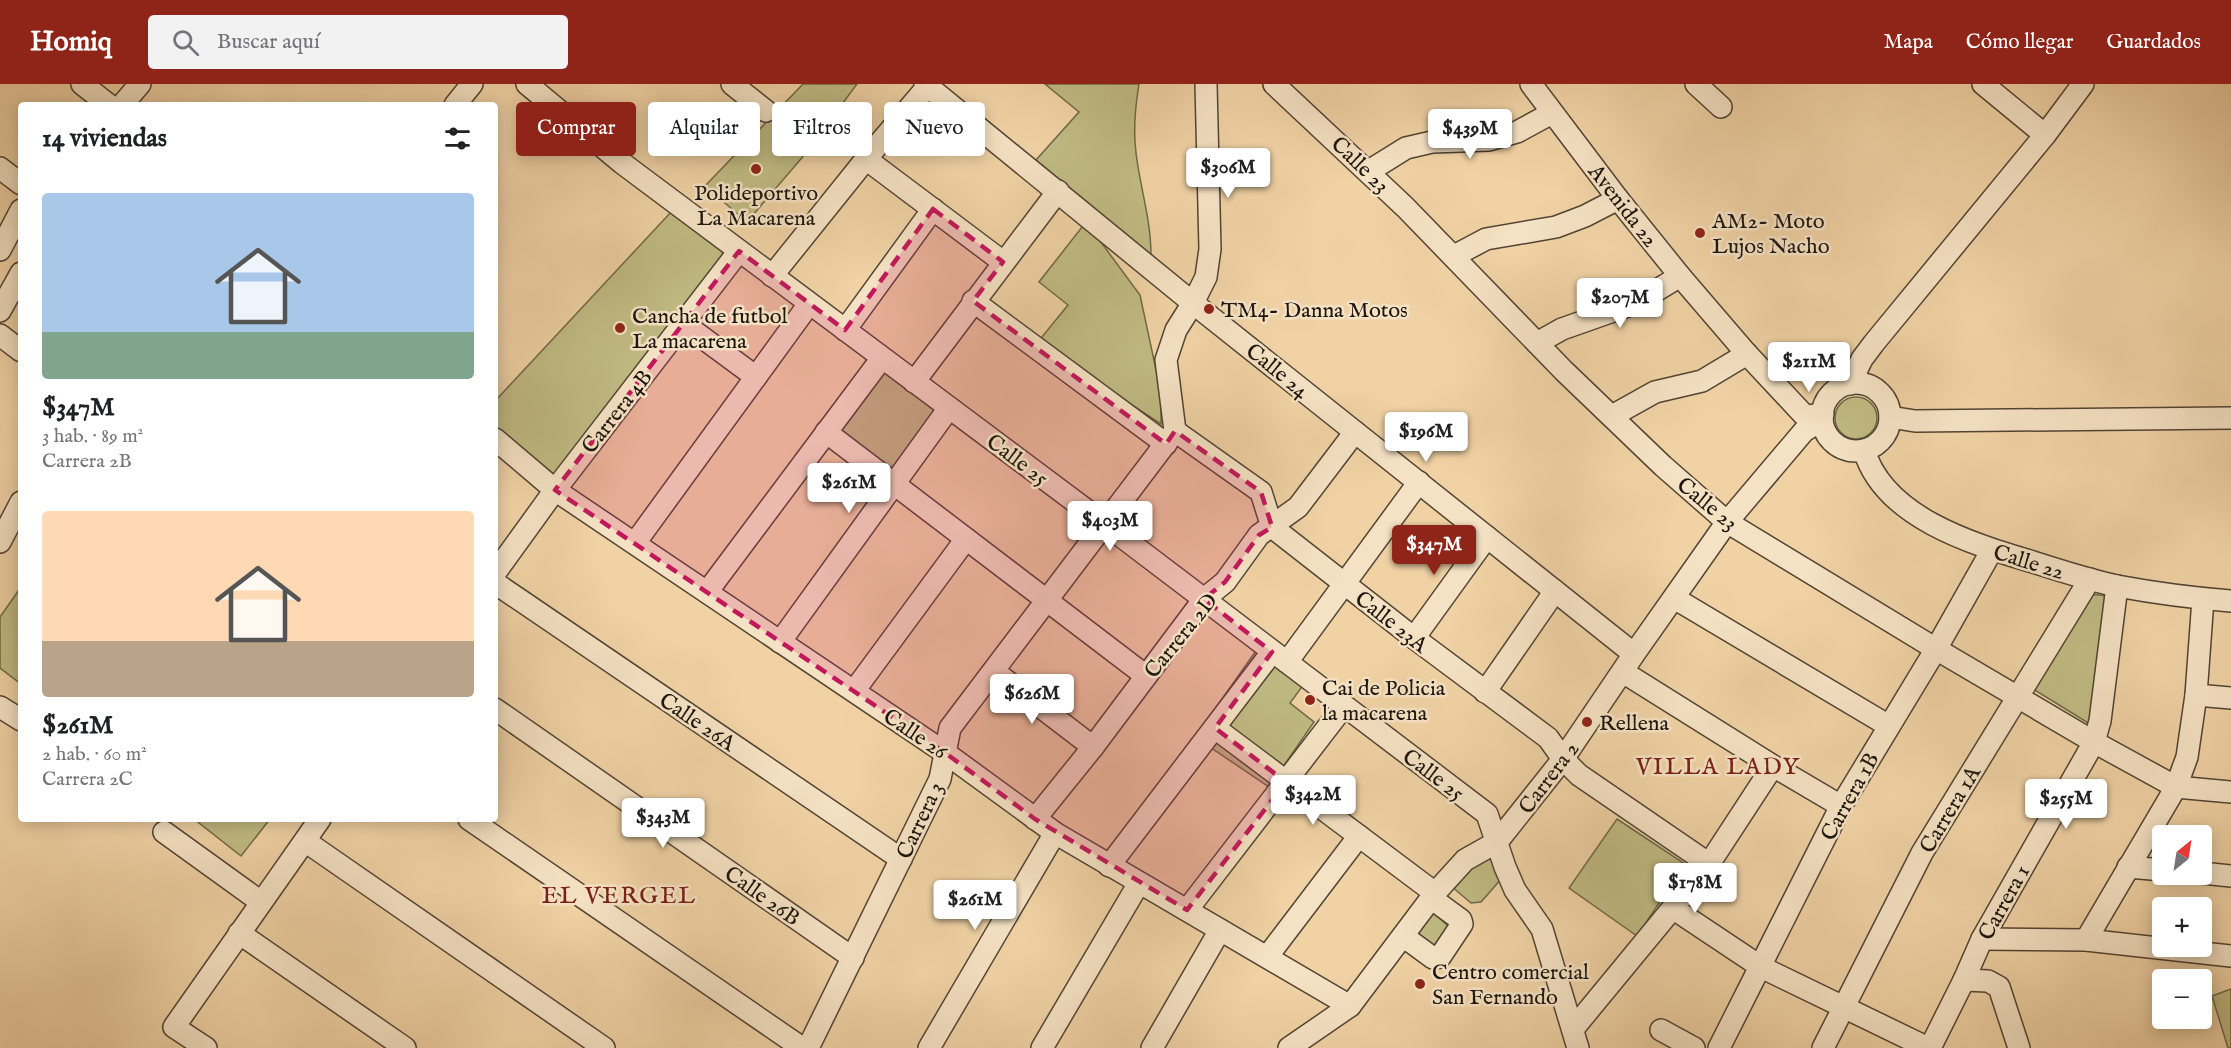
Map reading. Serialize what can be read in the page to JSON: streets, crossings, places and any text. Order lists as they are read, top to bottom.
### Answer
{
  "streets": {
    "street": [
      "Calle 23",
      "Avenida 22",
      "Calle 24",
      "Carrera 4B",
      "Calle 25",
      "Calle 22",
      "Calle 23A",
      "Carrera 2D",
      "Calle 26A",
      "Calle 26",
      "Carrera 2",
      "Carrera 1B",
      "Carrera 1A",
      "Carrera 3",
      "Calle 26B",
      "Carrera 1"
    ]
  },
  "crossings": [
    ["Calle 23", "Carrera 2"],
    ["Calle 23", "Carrera 1B"],
    ["Calle 23", "Carrera 1A"],
    ["Calle 23", "Carrera 1"],
    ["Avenida 22", "Calle 22"],
    ["Avenida 22", "Carrera 2"],
    ["Calle 24", "Carrera 2D"],
    ["Calle 24", "Carrera 2"],
    ["Calle 24", "Carrera 1B"],
    ["Carrera 4B", "Calle 25"],
    ["Carrera 4B", "Calle 26"],
    ["Calle 25", "Carrera 2D"],
    ["Calle 25", "Carrera 2"],
    ["Calle 25", "Carrera 3"],
    ["Calle 22", "Carrera 2"],
    ["Calle 22", "Carrera 1B"],
    ["Calle 22", "Carrera 1A"],
    ["Calle 22", "Carrera 1"],
    ["Calle 23A", "Carrera 2D"],
    ["Calle 23A", "Carrera 2"],
    ["Carrera 2D", "Calle 26"],
    ["Calle 26A", "Carrera 3"],
    ["Calle 26", "Carrera 2"],
    ["Calle 26", "Carrera 3"],
    ["Carrera 3", "Calle 26B"]
  ],
  "districts": ["VILLA LADY", "EL VERGEL"],
  "places": [
    "Polideportivo La Macarena",
    "AM2- Moto Lujos Nacho",
    "TM4- Danna Motos",
    "Cancha de futbol La macarena",
    "Cai de Policia la macarena",
    "Rellena",
    "Centro comercial San Fernando"
  ],
  "north": "top right",
  "page": {
    "header": "Homiq",
    "search": "Buscar aquí",
    "nav": ["Mapa", "Cómo llegar", "Guardados"],
    "chip": [
      "Comprar",
      "Alquilar",
      "Filtros",
      "Nuevo"
    ],
    "heading": "14 viviendas",
    "price": [
      "$439M",
      "$306M",
      "$207M",
      "$211M",
      "$196M",
      "$261M",
      "$403M",
      "$347M",
      "$626M",
      "$342M",
      "$255M",
      "$343M",
      "$178M",
      "$261M"
    ],
    "list": [
      {
        "name": "$347M",
        "note": "3 hab. · 89 m² · Carrera 2B"
      },
      {
        "name": "$261M",
        "note": "2 hab. · 60 m² · Carrera 2C"
      }
    ],
    "map_buttons": ["+", "−"]
  }
}
